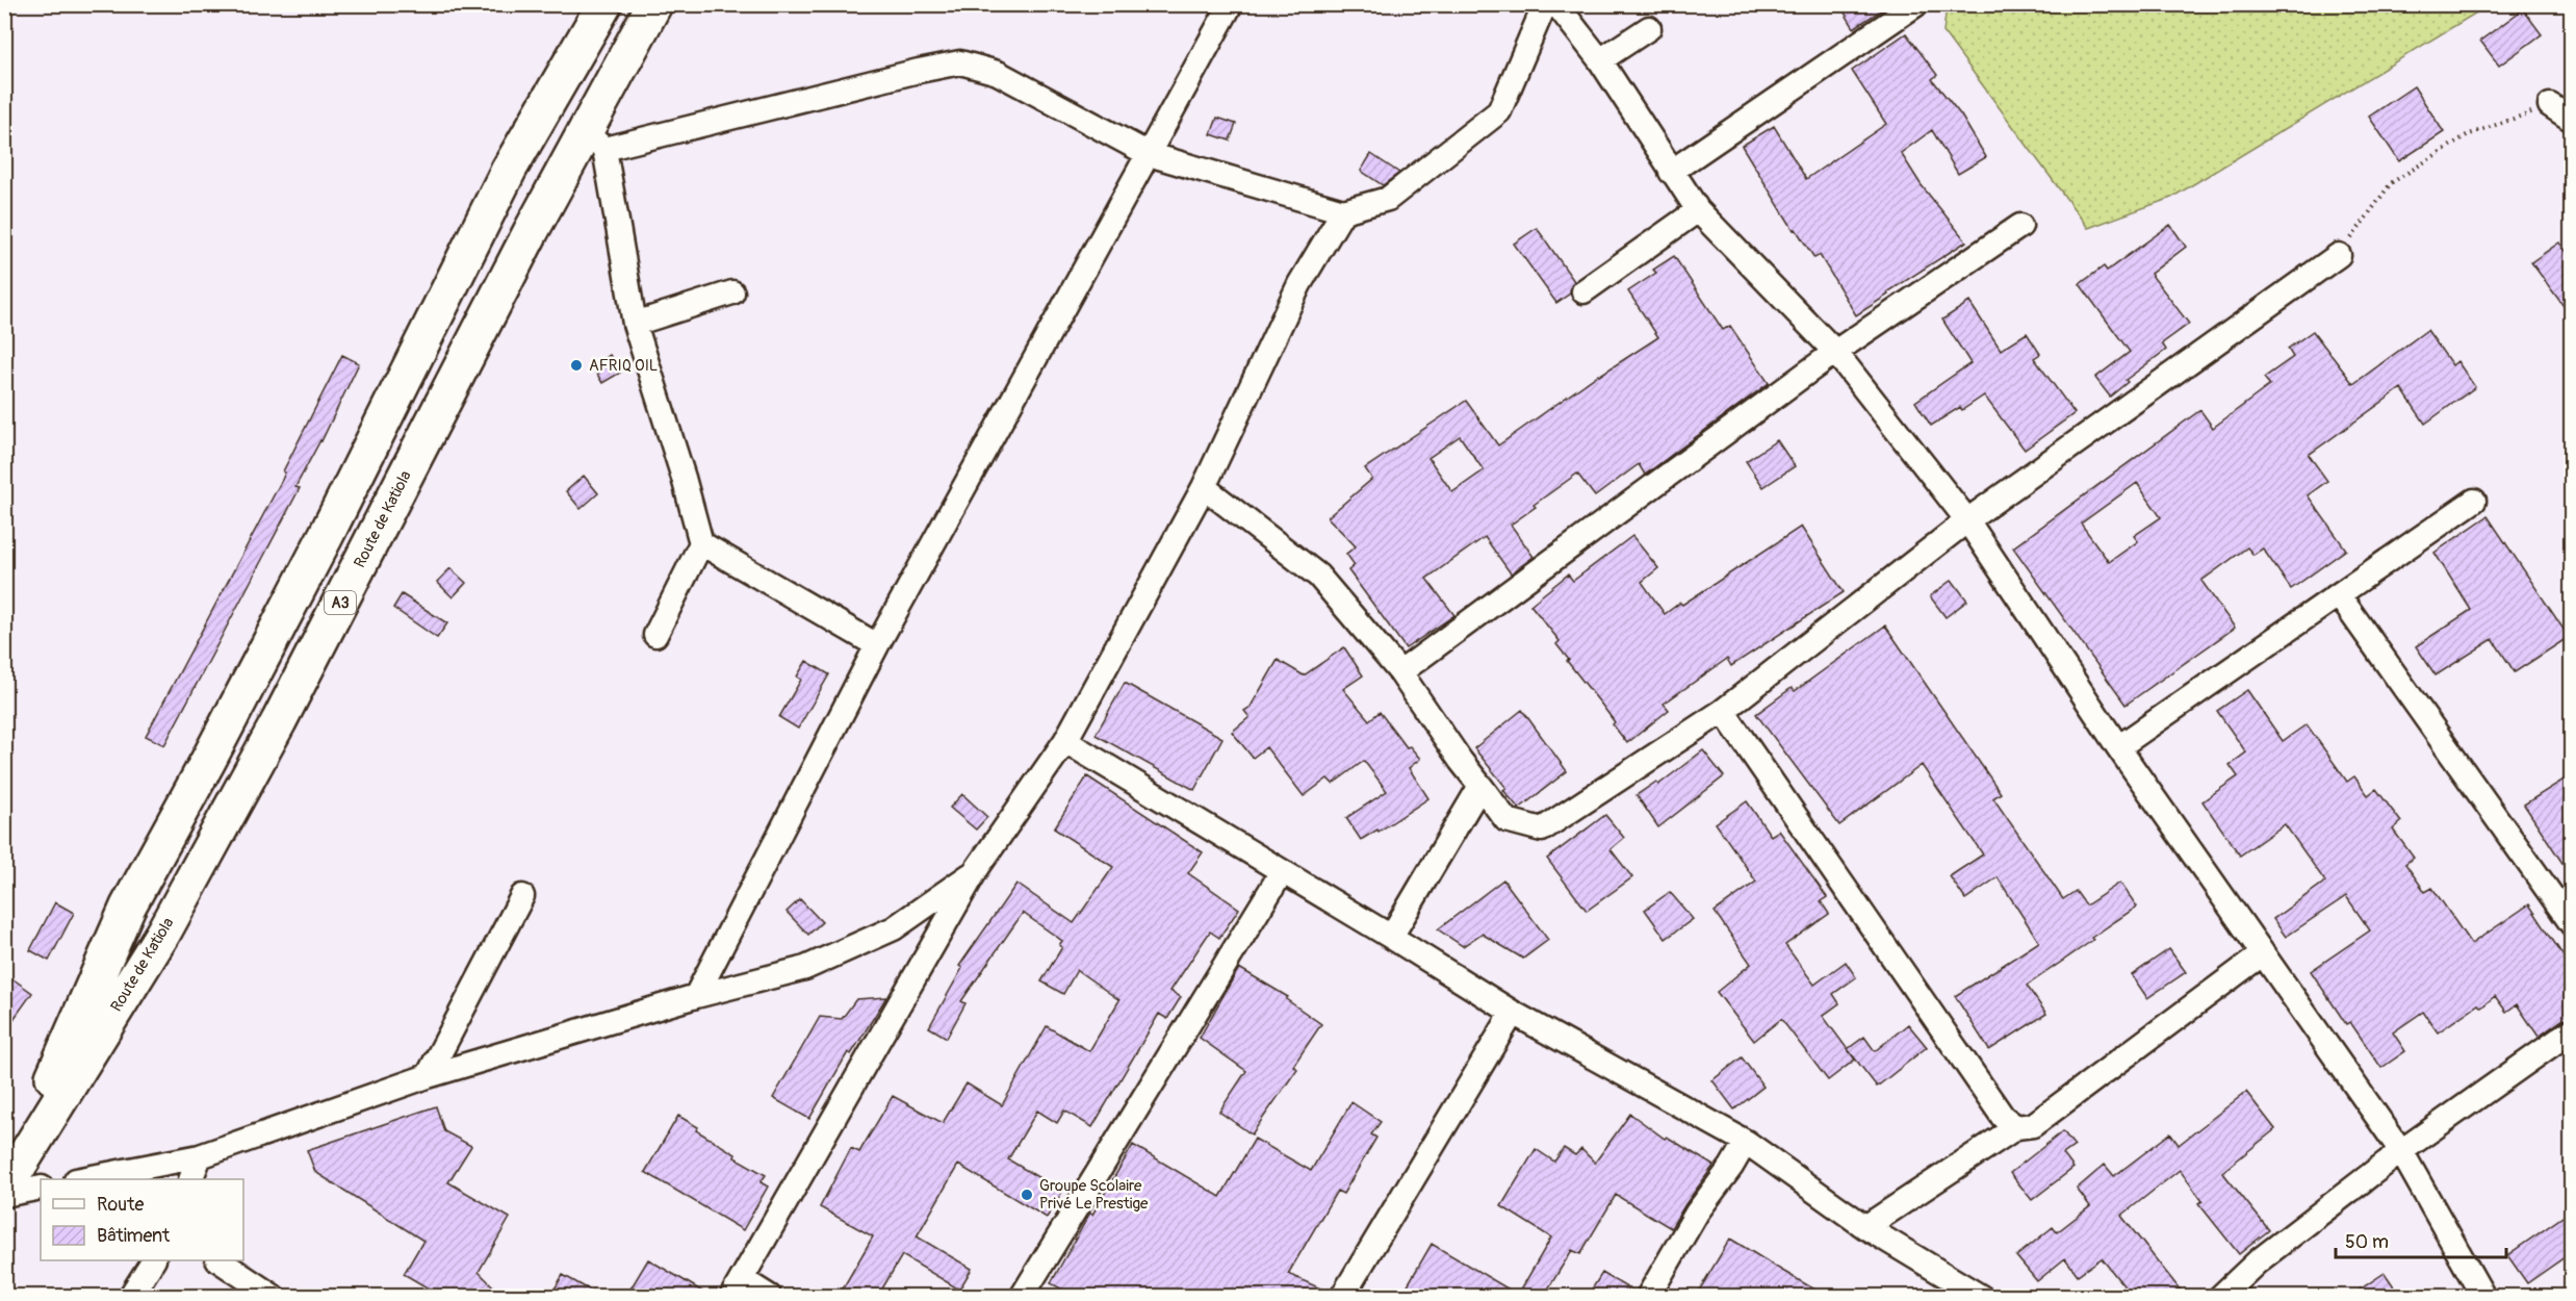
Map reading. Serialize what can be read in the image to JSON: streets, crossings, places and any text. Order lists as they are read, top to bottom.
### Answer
{
  "streets": {
    "highway": ["Route de Katiola", "A3"]
  },
  "places": ["AFRIQ OIL", "Groupe Scolaire Privé Le Prestige"],
  "legend": ["Route", "Bâtiment"],
  "scale_bar": "50 m"
}
